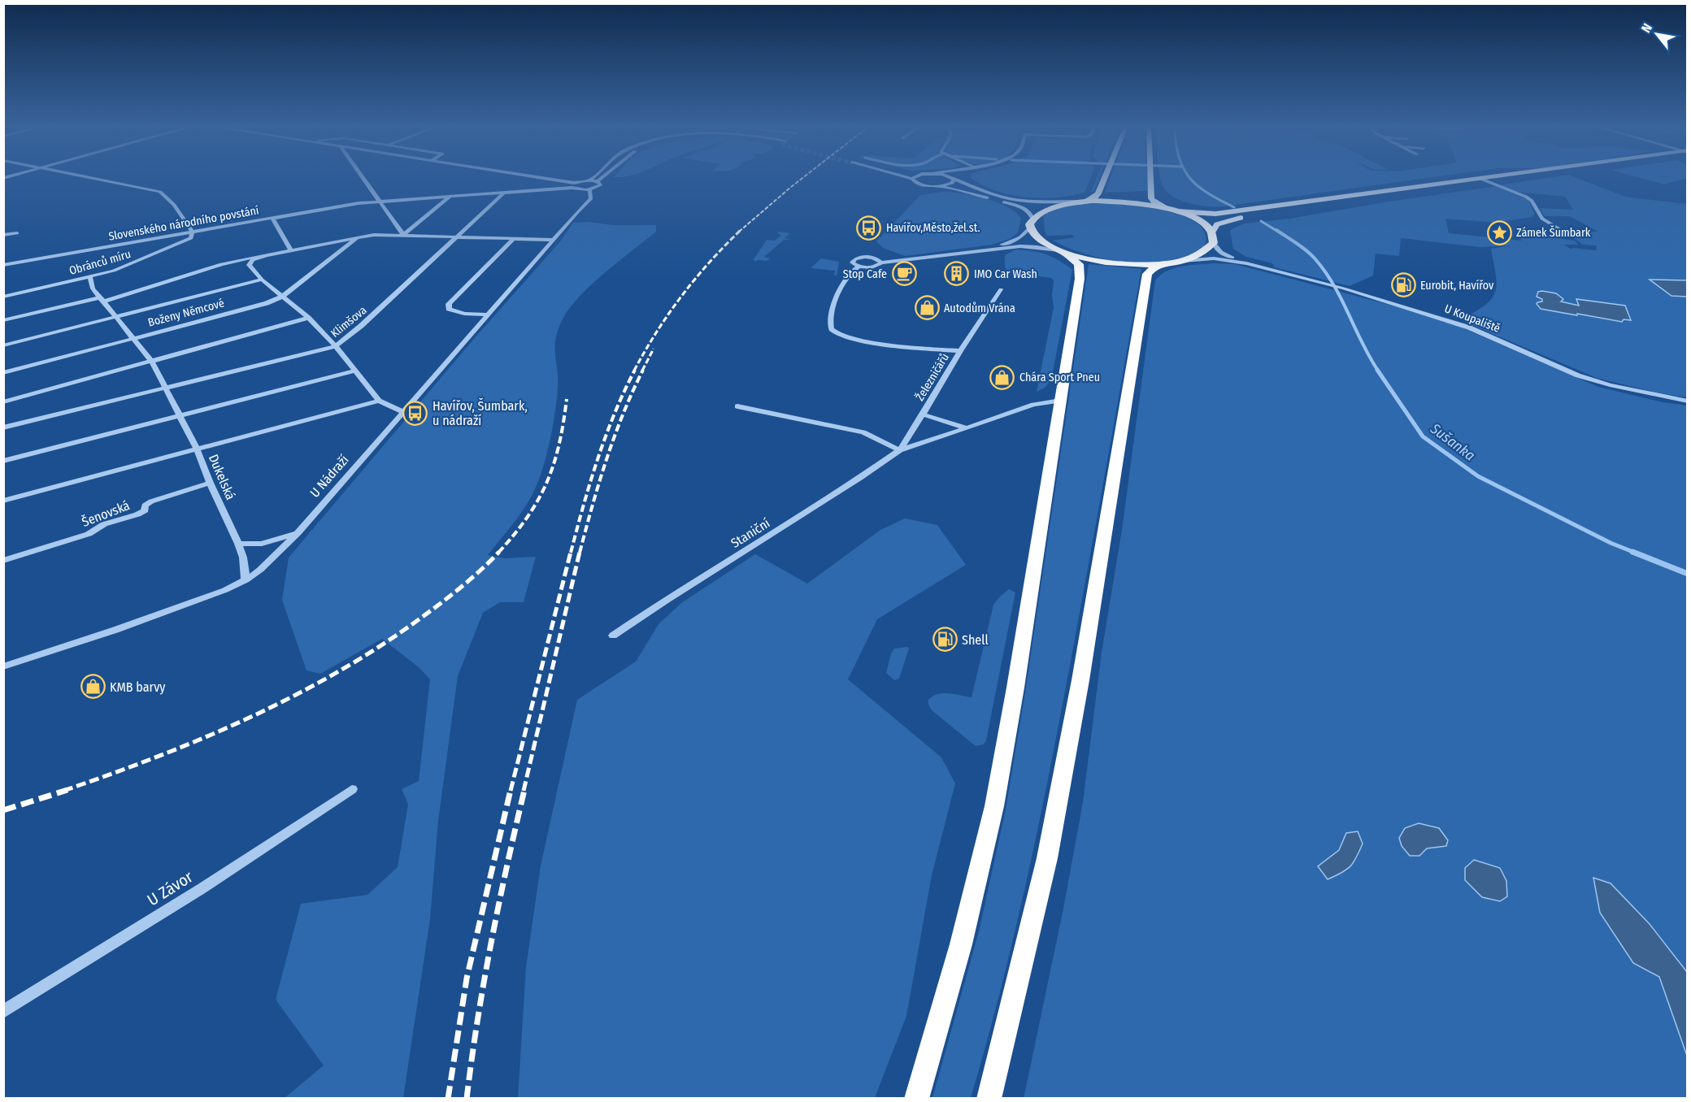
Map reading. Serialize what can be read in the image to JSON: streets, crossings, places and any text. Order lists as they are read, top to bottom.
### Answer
{
  "streets": {
    "street": [
      "Slovenského národního povstání",
      "Obránců míru",
      "Boženy Němcové",
      "U Koupaliště",
      "Klimšova",
      "Železničářů",
      "U Nádraží",
      "Dukelská",
      "Šenovská",
      "Staniční",
      "U Závor"
    ]
  },
  "crossings": [
    ["Slovenského národního povstání", "Obránců míru"],
    ["Slovenského národního povstání", "Klimšova"],
    ["Obránců míru", "Dukelská"],
    ["Boženy Němcové", "Dukelská"],
    ["Klimšova", "Dukelská"],
    ["Železničářů", "Staniční"],
    ["U Nádraží", "Dukelská"],
    ["Dukelská", "Šenovská"]
  ],
  "water": ["Sušanka"],
  "places": {
    "bus stop": ["Havířov,Město,žel.st.", "Havířov, Šumbark, u nádraží"],
    "place": ["Zámek Šumbark"],
    "cafe": ["Stop Cafe"],
    "building": ["IMO Car Wash"],
    "fuel station": ["Eurobit, Havířov", "Shell"],
    "shop": ["Autodům Vrána", "Chára Sport Pneu", "KMB barvy"]
  },
  "north": "top left"
}
